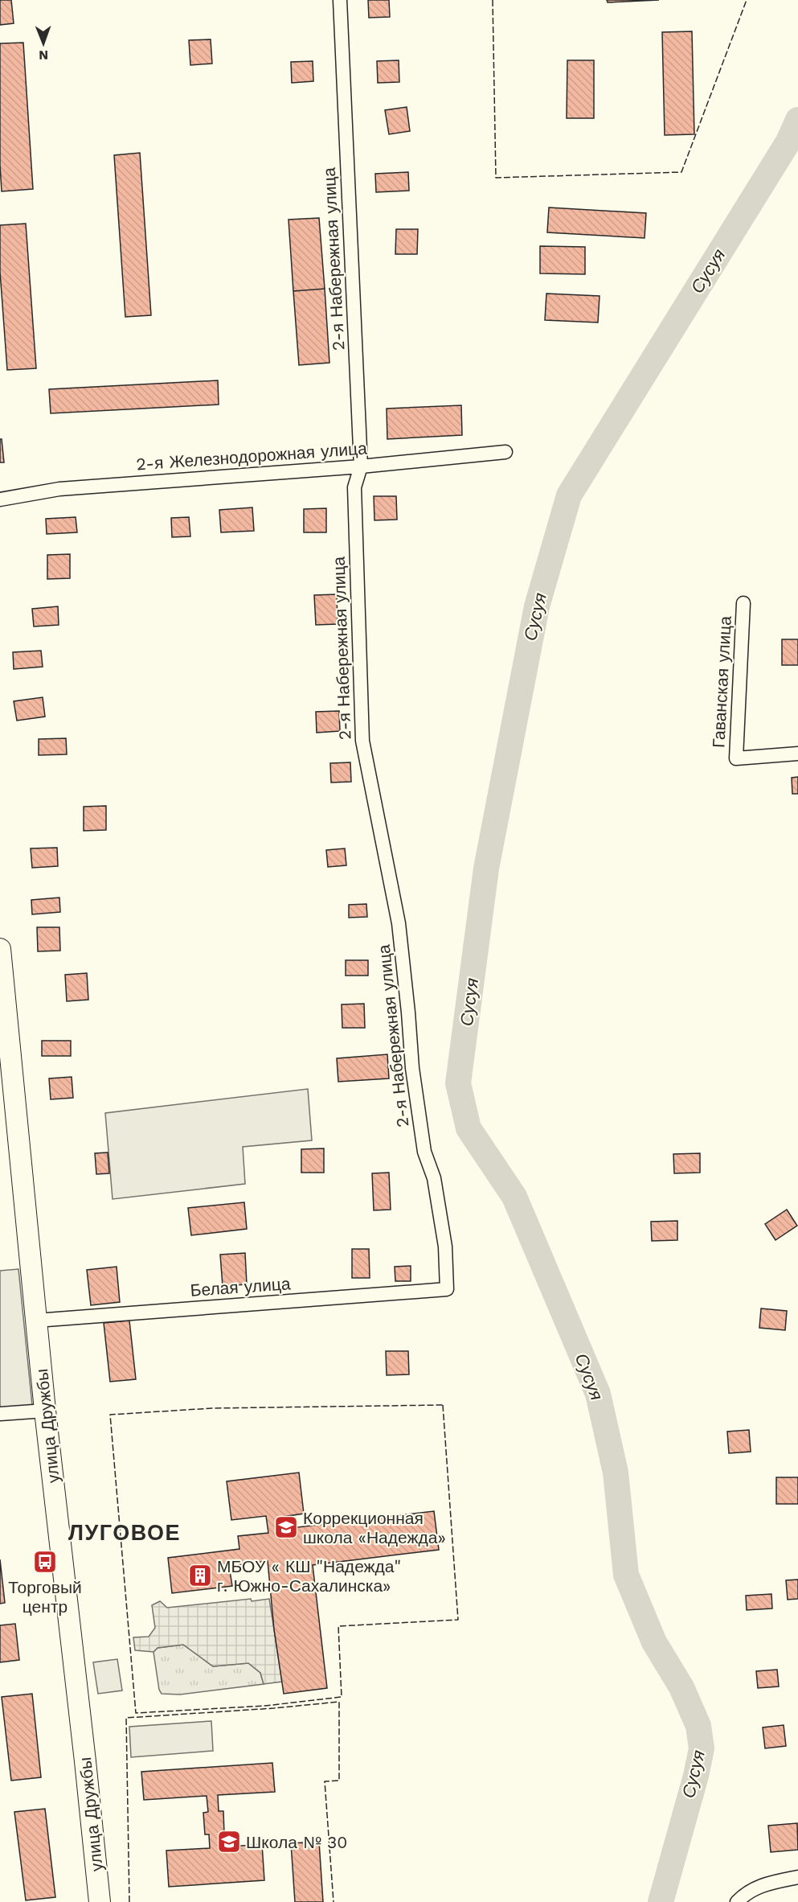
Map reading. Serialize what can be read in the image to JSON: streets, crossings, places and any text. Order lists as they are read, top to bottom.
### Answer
{
  "streets": {
    "main road": ["улица Дружбы"],
    "street": [
      "2-я Набережная улица",
      "2-я Железнодорожная улица",
      "Гаванская улица",
      "Белая улица"
    ]
  },
  "crossings": [
    ["2-я Набережная улица", "2-я Железнодорожная улица"],
    ["2-я Набережная улица", "Белая улица"],
    ["Белая улица", "улица Дружбы"]
  ],
  "districts": ["ЛУГОВОЕ"],
  "water": ["Сусуя"],
  "places": {
    "school or university": ["Коррекционная школа «Надежда»", "Школа № 30"],
    "bus stop": ["Торговый центр"],
    "building": ["МБОУ « КШ \"Надежда\" г. Южно-Сахалинска»"]
  },
  "north": "bottom"
}
